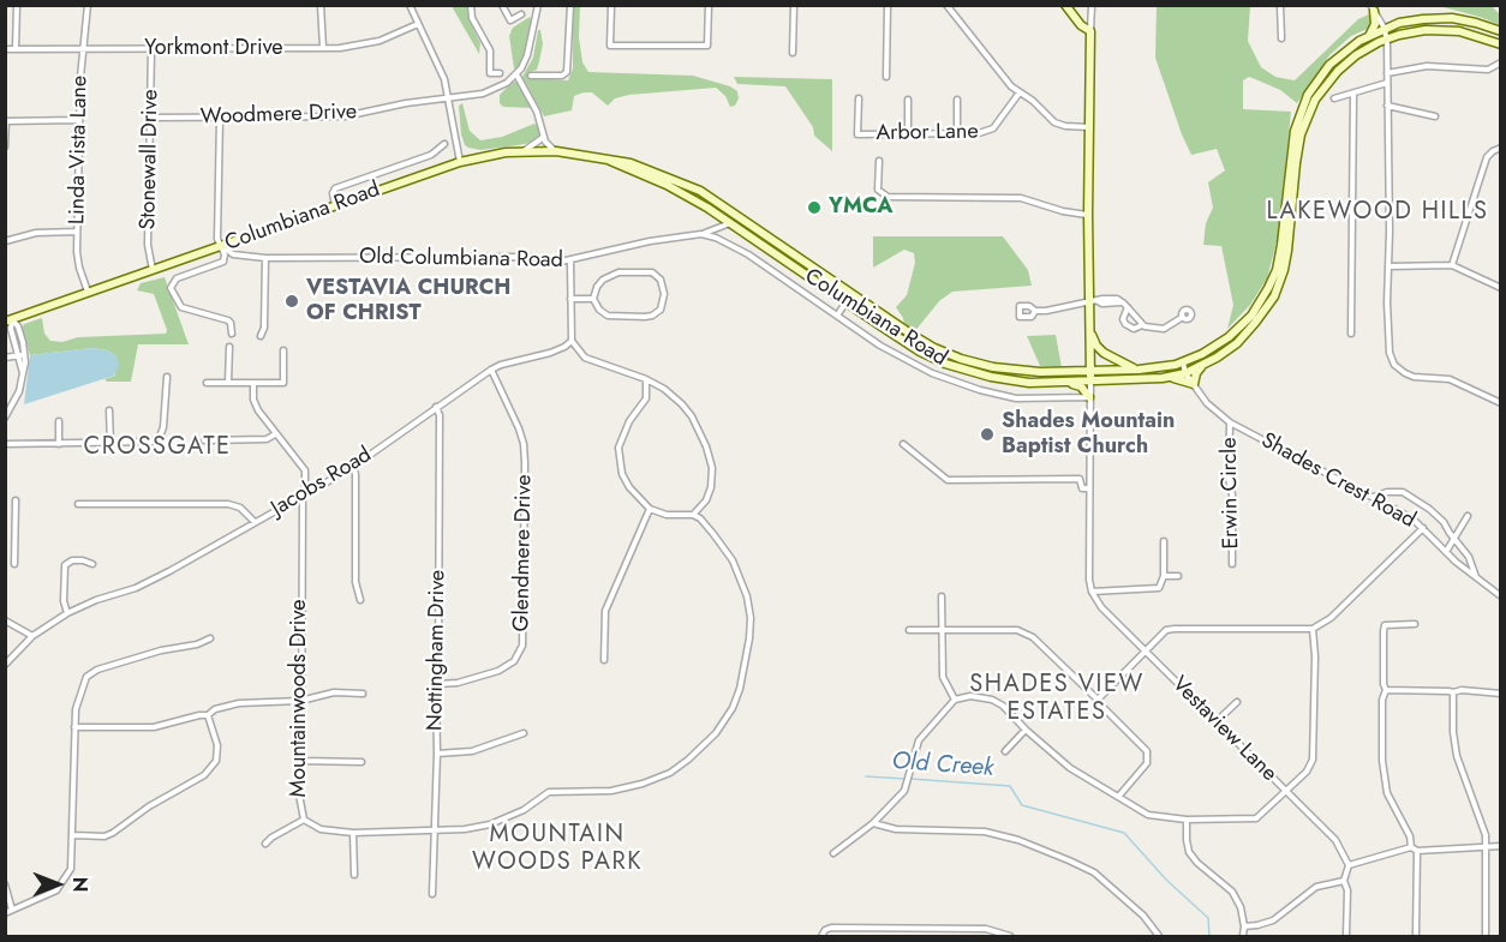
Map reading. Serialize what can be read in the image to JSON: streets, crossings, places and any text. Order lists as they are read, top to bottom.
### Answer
{
  "streets": {
    "main road": ["Columbiana Road"],
    "street": [
      "Yorkmont Drive",
      "Woodmere Drive",
      "Arbor Lane",
      "Linda Vista Lane",
      "Stonewall Drive",
      "Old Columbiana Road",
      "Shades Crest Road",
      "Jacobs Road",
      "Erwin Circle",
      "Glendmere Drive",
      "Nottingham Drive",
      "Mountainwoods Drive",
      "Vestaview Lane"
    ]
  },
  "crossings": [
    ["Yorkmont Drive", "Linda Vista Lane"],
    ["Yorkmont Drive", "Stonewall Drive"],
    ["Woodmere Drive", "Stonewall Drive"],
    ["Linda Vista Lane", "Columbiana Road"],
    ["Stonewall Drive", "Columbiana Road"],
    ["Columbiana Road", "Old Columbiana Road"],
    ["Columbiana Road", "Shades Crest Road"],
    ["Shades Crest Road", "Erwin Circle"],
    ["Jacobs Road", "Glendmere Drive"],
    ["Jacobs Road", "Nottingham Drive"],
    ["Jacobs Road", "Mountainwoods Drive"],
    ["Glendmere Drive", "Nottingham Drive"],
    ["Nottingham Drive", "Mountainwoods Drive"]
  ],
  "districts": [
    "LAKEWOOD HILLS",
    "CROSSGATE",
    "SHADES VIEW ESTATES",
    "MOUNTAIN WOODS PARK"
  ],
  "water": ["Old Creek"],
  "places": ["YMCA", "VESTAVIA CHURCH OF CHRIST", "Shades Mountain Baptist Church"],
  "north": "right"
}
